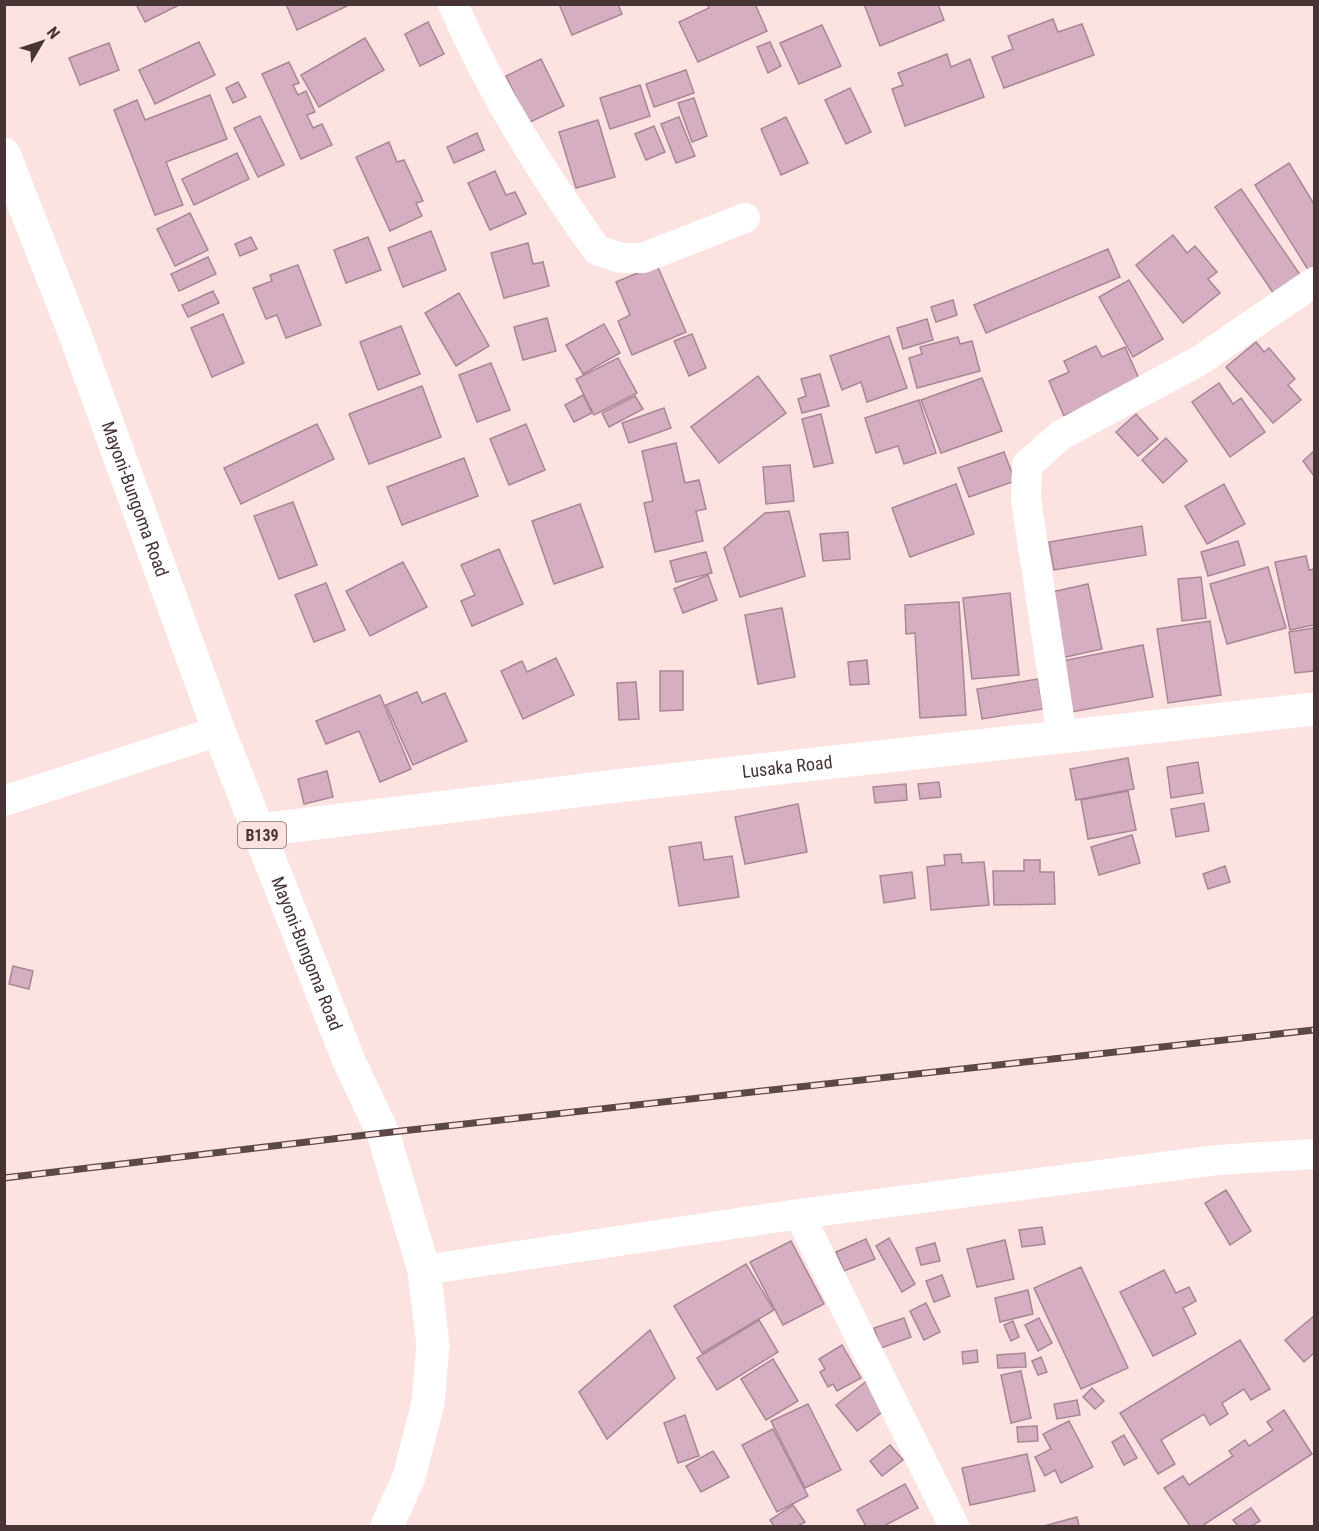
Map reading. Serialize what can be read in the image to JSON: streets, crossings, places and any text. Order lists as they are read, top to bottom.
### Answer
{
  "streets": {
    "main road": ["Mayoni-Bungoma Road", "Lusaka Road", "B139"]
  },
  "crossings": [
    ["Mayoni-Bungoma Road", "Lusaka Road"]
  ],
  "north": "top right"
}
